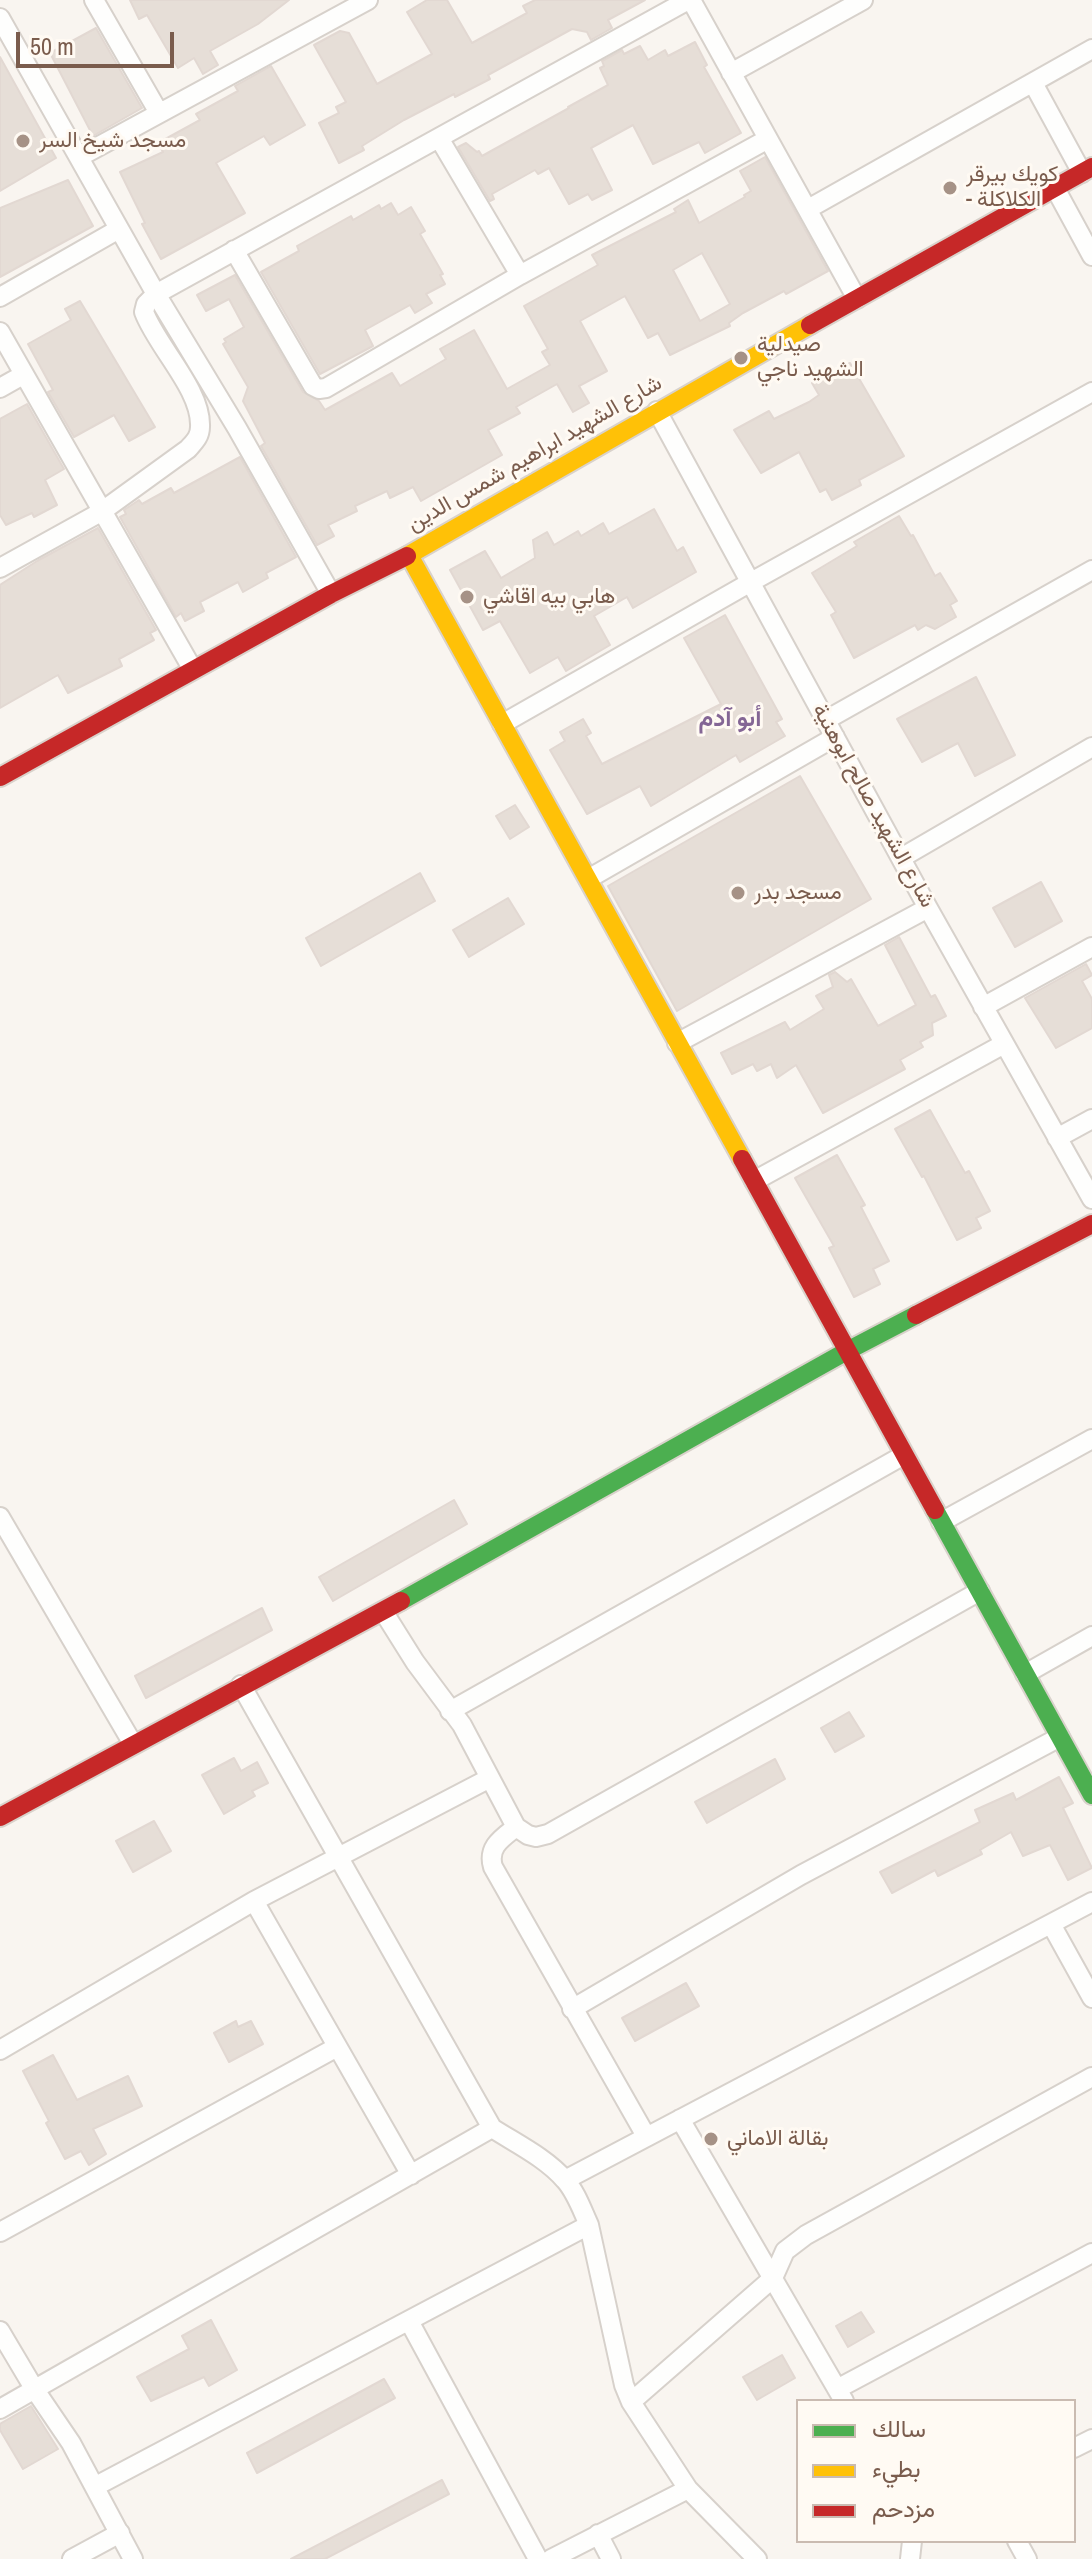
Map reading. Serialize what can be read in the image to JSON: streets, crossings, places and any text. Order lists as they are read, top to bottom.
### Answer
{
  "streets": {
    "street": ["شارع الشهيد ابراهيم شمس الدين", "شارع الشهيد صالح ابوهنية"]
  },
  "crossings": [
    ["شارع الشهيد ابراهيم شمس الدين", "شارع الشهيد صالح ابوهنية"]
  ],
  "districts": ["أبو آدم"],
  "places": [
    "مسجد شيخ السر",
    "كويك بيرقر - الكلاكلة",
    "صيدلية الشهيد ناجي",
    "هابي بيه اقاشي",
    "مسجد بدر",
    "بقالة الاماني"
  ],
  "legend": ["سالك", "بطيء", "مزدحم"],
  "scale_bar": "50 m"
}
